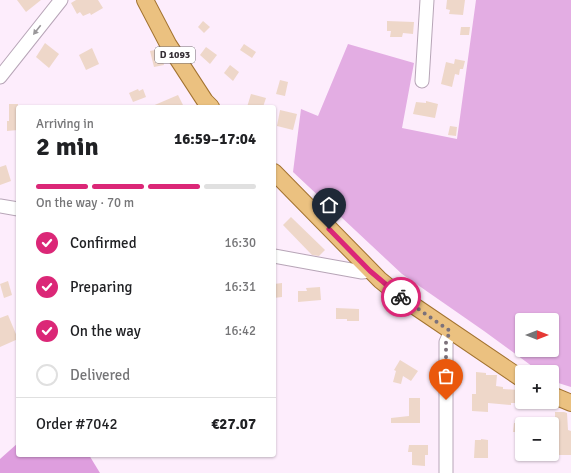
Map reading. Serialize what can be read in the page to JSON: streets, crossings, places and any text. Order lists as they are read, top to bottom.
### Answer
{
  "streets": {
    "main road": ["D 1093"]
  },
  "north": "right",
  "page": {
    "heading": ["2 min", "Arriving in", "16:59–17:04"],
    "panel": ["Order #7042", "€27.07"],
    "bar": "On the way · 70 m",
    "list": [
      ["Confirmed", "16:30"],
      ["Preparing", "16:31"],
      ["On the way", "16:42"],
      "Delivered"
    ],
    "map_buttons": ["+", "−"]
  }
}
